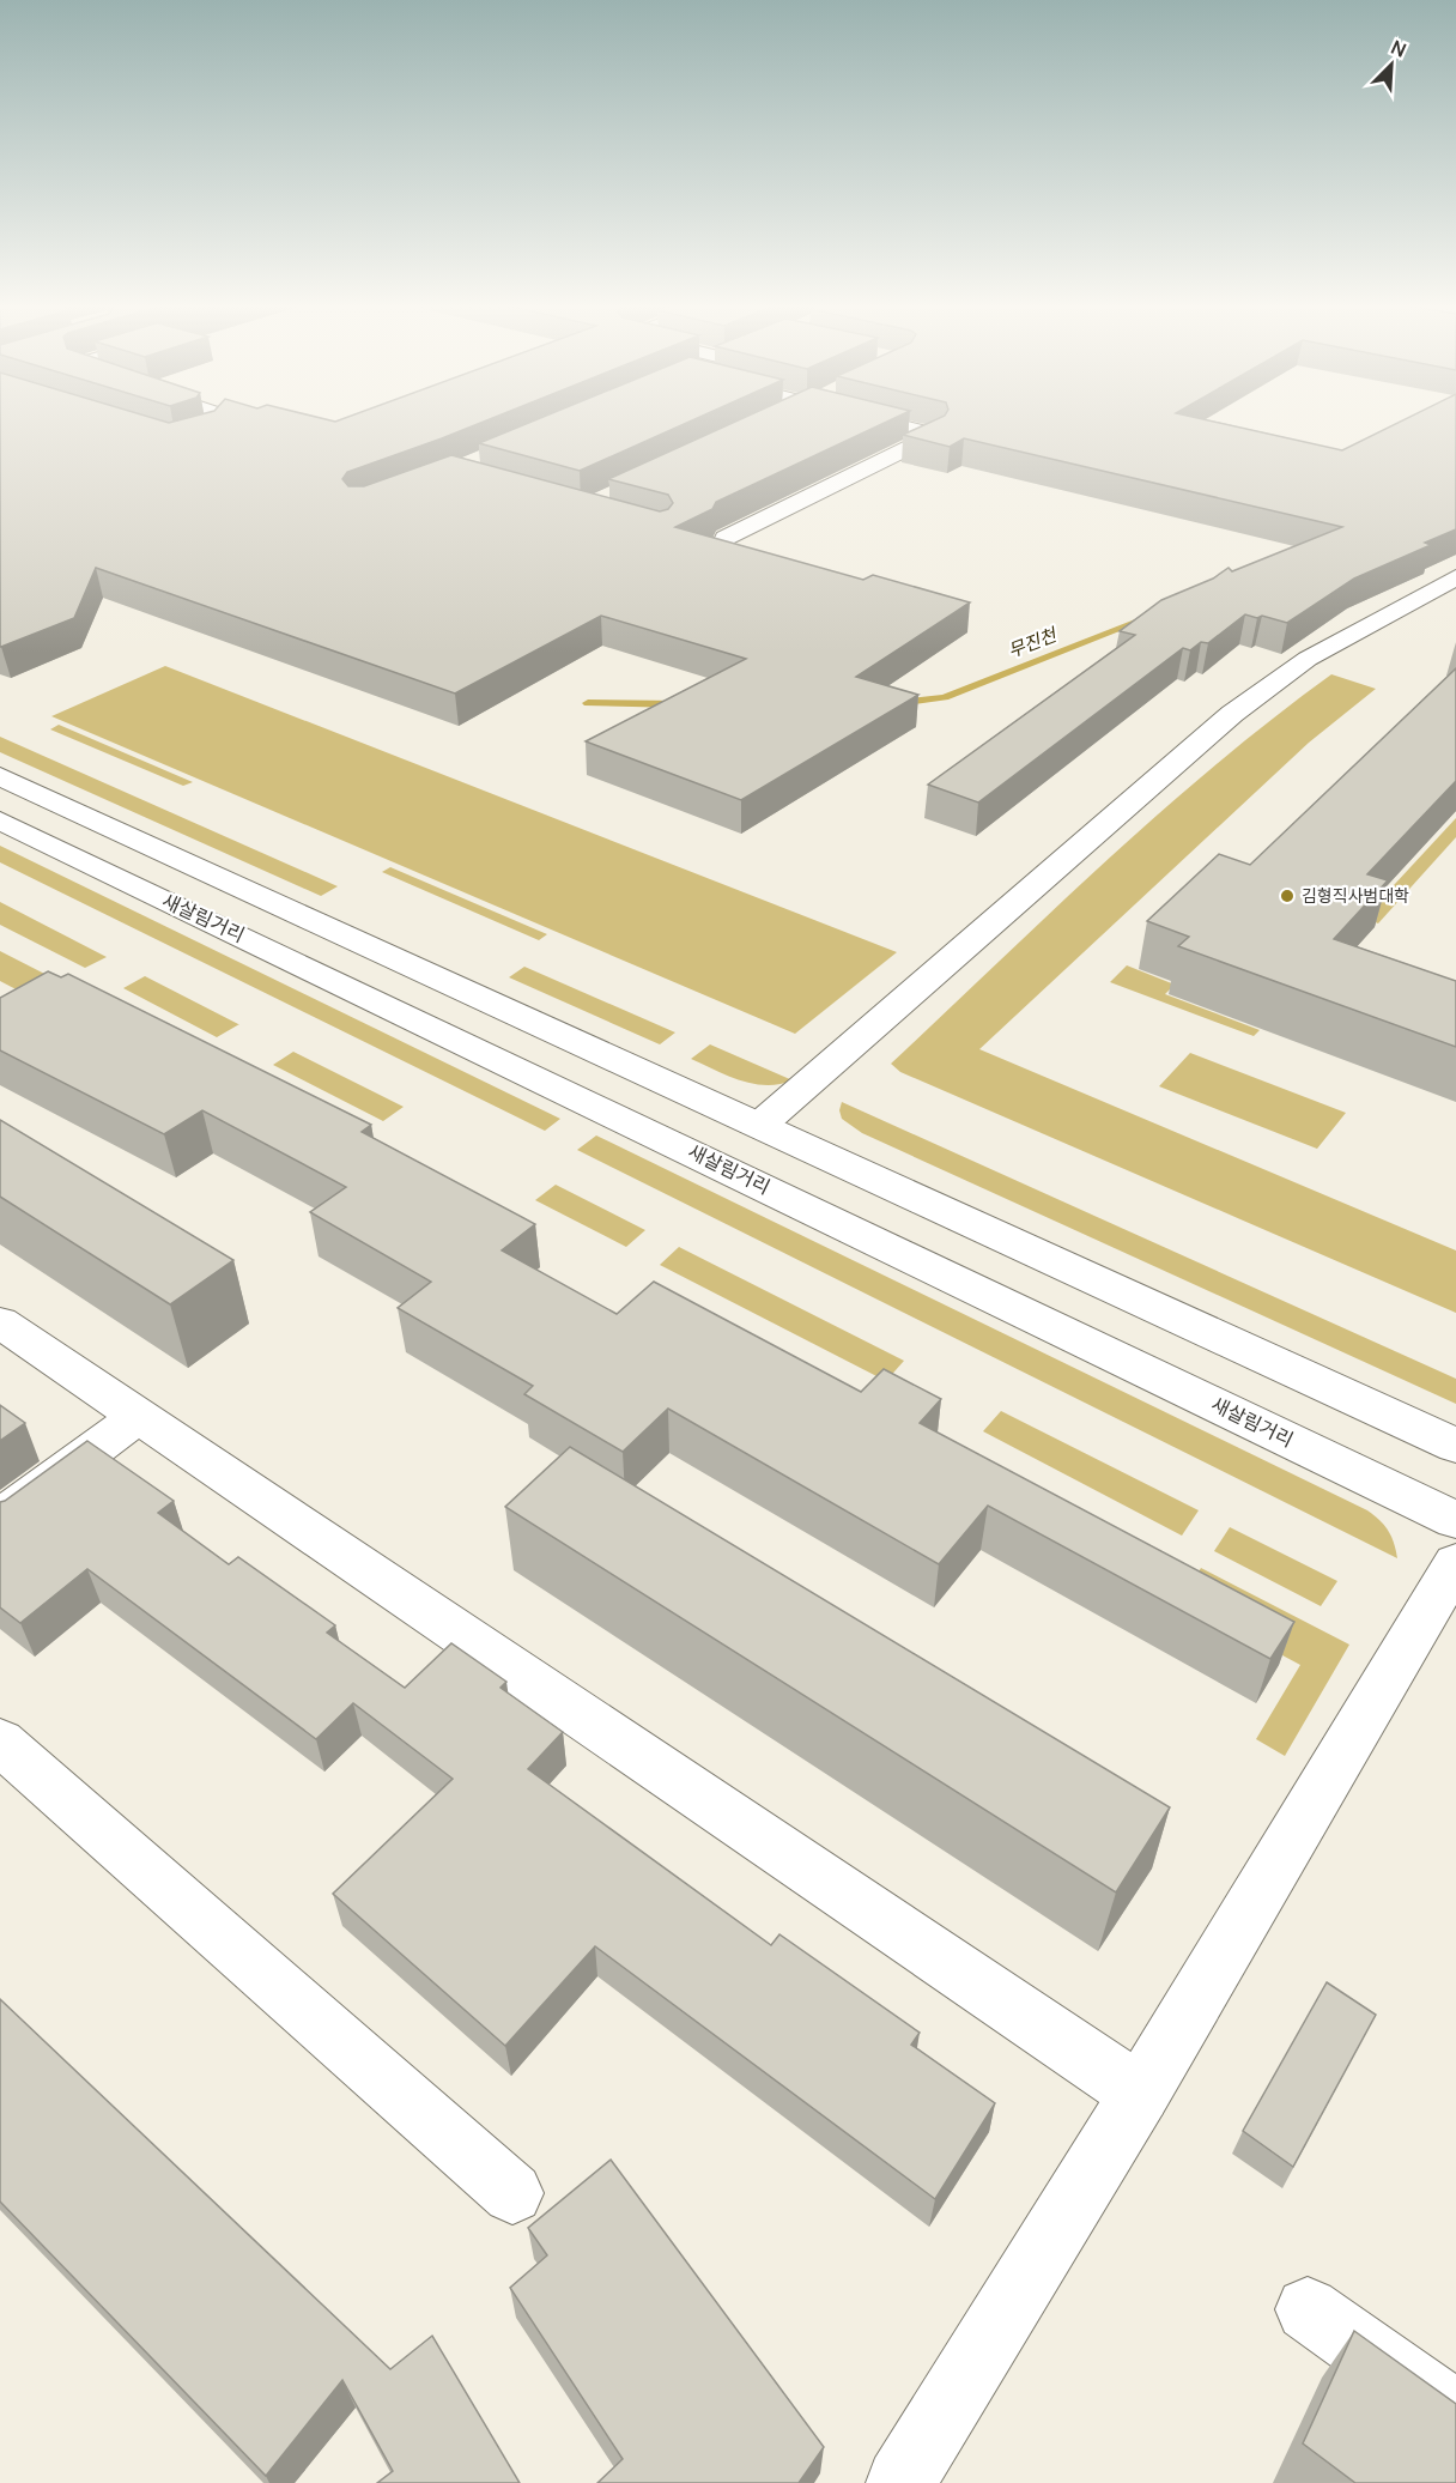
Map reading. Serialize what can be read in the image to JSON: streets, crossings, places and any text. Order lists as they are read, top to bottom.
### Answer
{
  "streets": {
    "street": ["새살림거리"]
  },
  "water": ["무진천"],
  "places": ["김형직사범대학"],
  "north": "top right"
}
